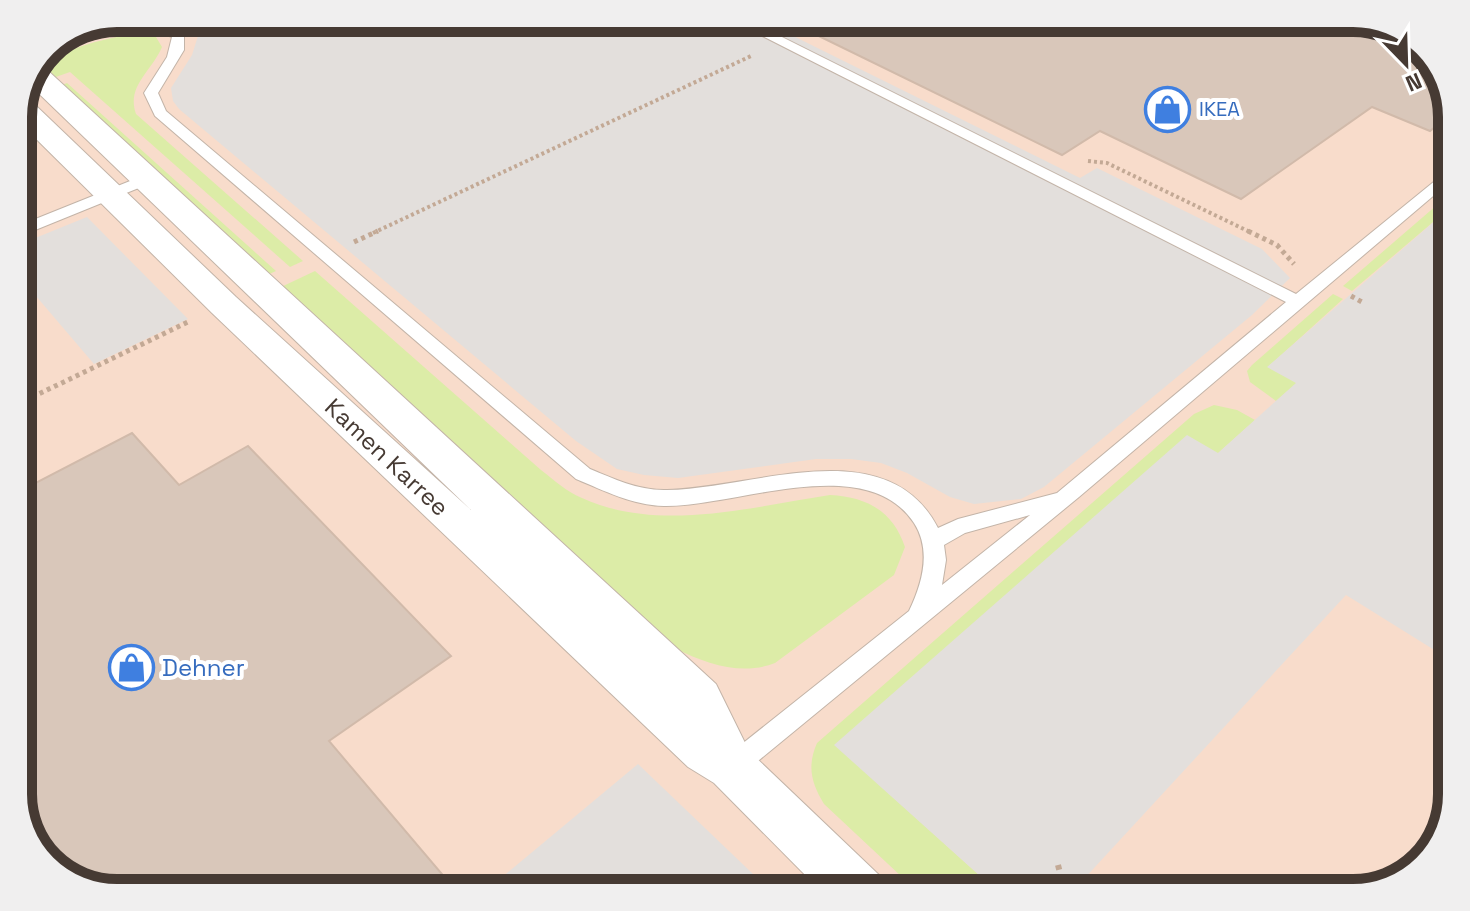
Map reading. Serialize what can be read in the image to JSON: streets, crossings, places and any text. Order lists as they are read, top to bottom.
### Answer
{
  "streets": {
    "street": ["Kamen Karree"]
  },
  "places": {
    "shop": ["IKEA", "Dehner"]
  },
  "north": "bottom right"
}
